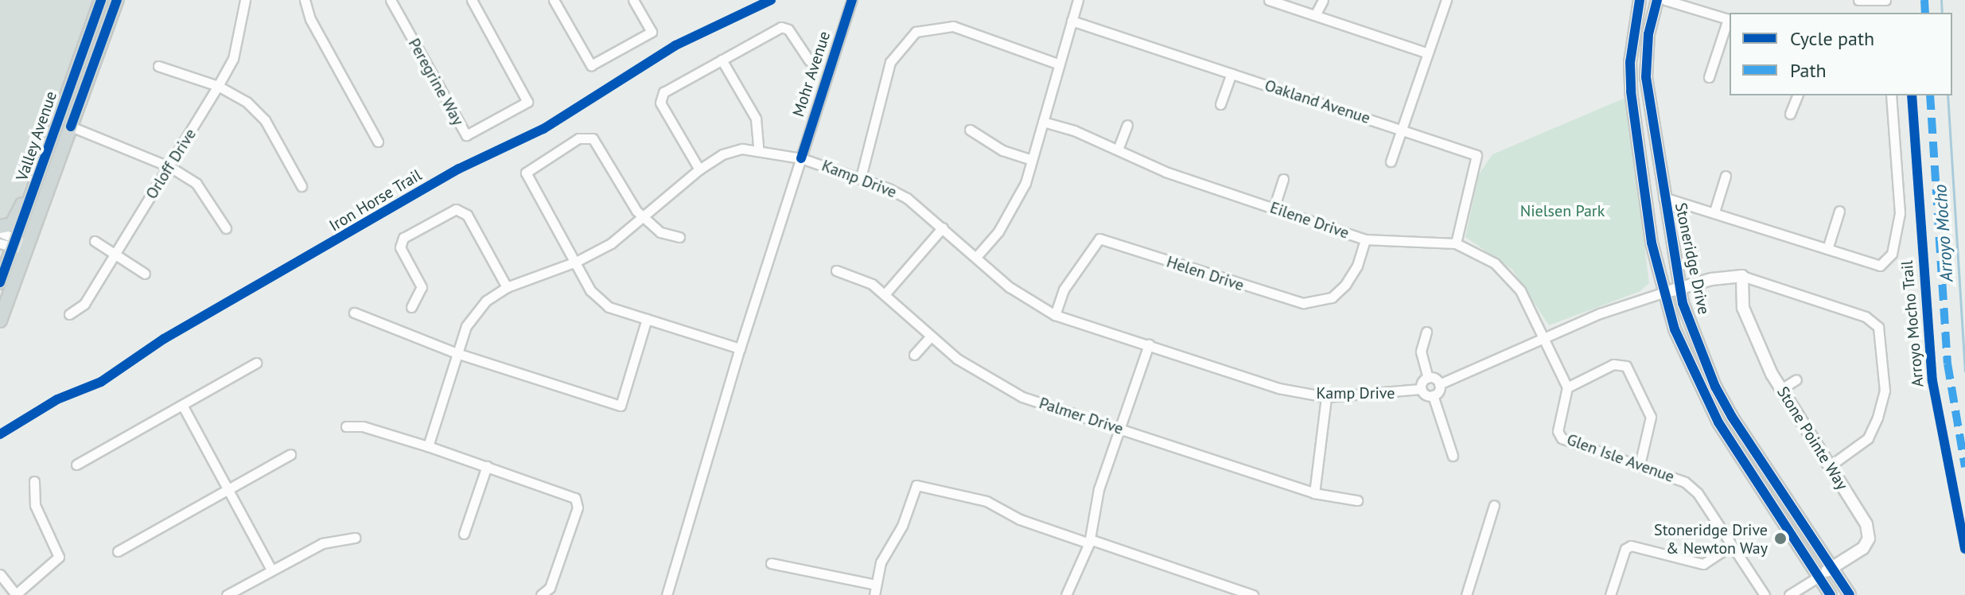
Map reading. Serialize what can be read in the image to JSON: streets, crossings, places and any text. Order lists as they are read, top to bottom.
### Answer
{
  "streets": {
    "main road": ["Valley Avenue", "Stoneridge Drive", "Stone Pointe Way"],
    "street": [
      "Mohr Avenue",
      "Peregrine Way",
      "Oakland Avenue",
      "Orloff Drive",
      "Kamp Drive",
      "Eilene Drive",
      "Helen Drive",
      "Palmer Drive",
      "Glen Isle Avenue"
    ],
    "cycle path": ["Iron Horse Trail", "Arroyo Mocho Trail"]
  },
  "crossings": [
    ["Mohr Avenue", "Kamp Drive"],
    ["Oakland Avenue", "Eilene Drive"],
    ["Kamp Drive", "Helen Drive"],
    ["Eilene Drive", "Helen Drive"],
    ["Stoneridge Drive", "Stone Pointe Way"]
  ],
  "water": ["Arroyo Mocho"],
  "parks": ["Nielsen Park"],
  "places": ["Stoneridge Drive & Newton Way"],
  "legend": ["Cycle path", "Path"]
}
